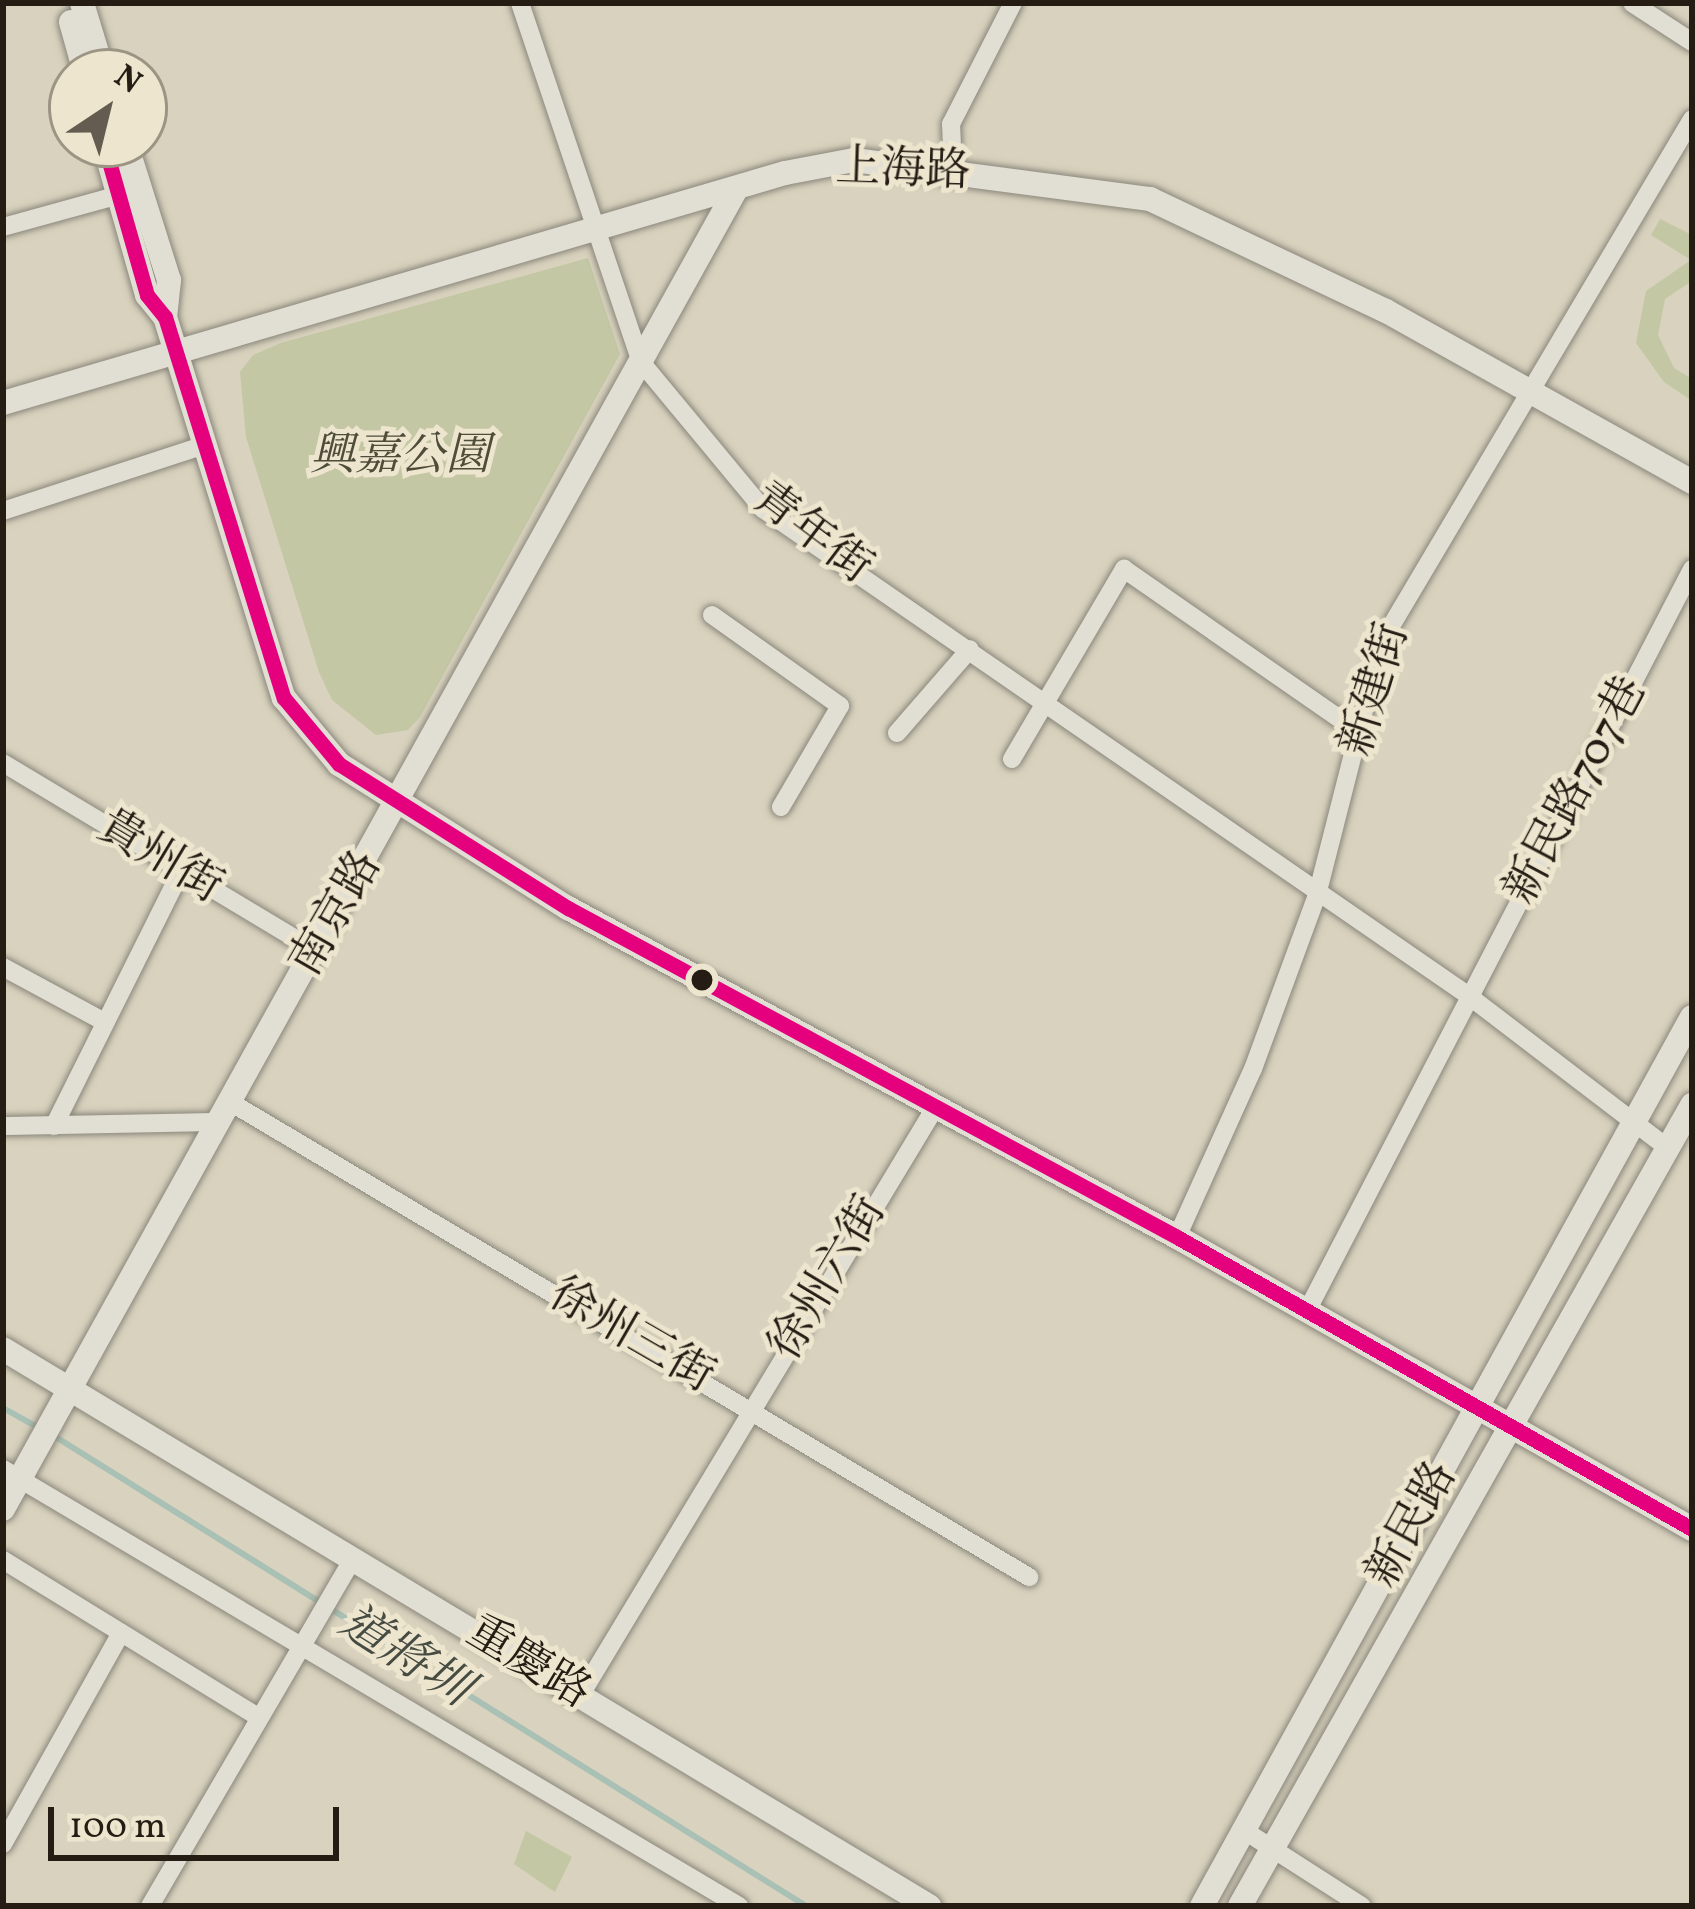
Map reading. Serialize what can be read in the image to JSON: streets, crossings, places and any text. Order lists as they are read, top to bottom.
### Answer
{
  "streets": {
    "street": [
      "上海路",
      "青年街",
      "新建街",
      "新民路707巷",
      "貴州街",
      "南京路",
      "徐州六街",
      "徐州三街",
      "新民路",
      "重慶路"
    ]
  },
  "crossings": [
    ["上海路", "青年街"],
    ["上海路", "新建街"],
    ["上海路", "南京路"],
    ["青年街", "新建街"],
    ["青年街", "南京路"],
    ["貴州街", "南京路"],
    ["南京路", "徐州三街"],
    ["南京路", "重慶路"],
    ["徐州六街", "徐州三街"],
    ["徐州六街", "重慶路"]
  ],
  "water": ["道將圳"],
  "parks": ["興嘉公園"],
  "scale_bar": "100 m",
  "north": "top right"
}
